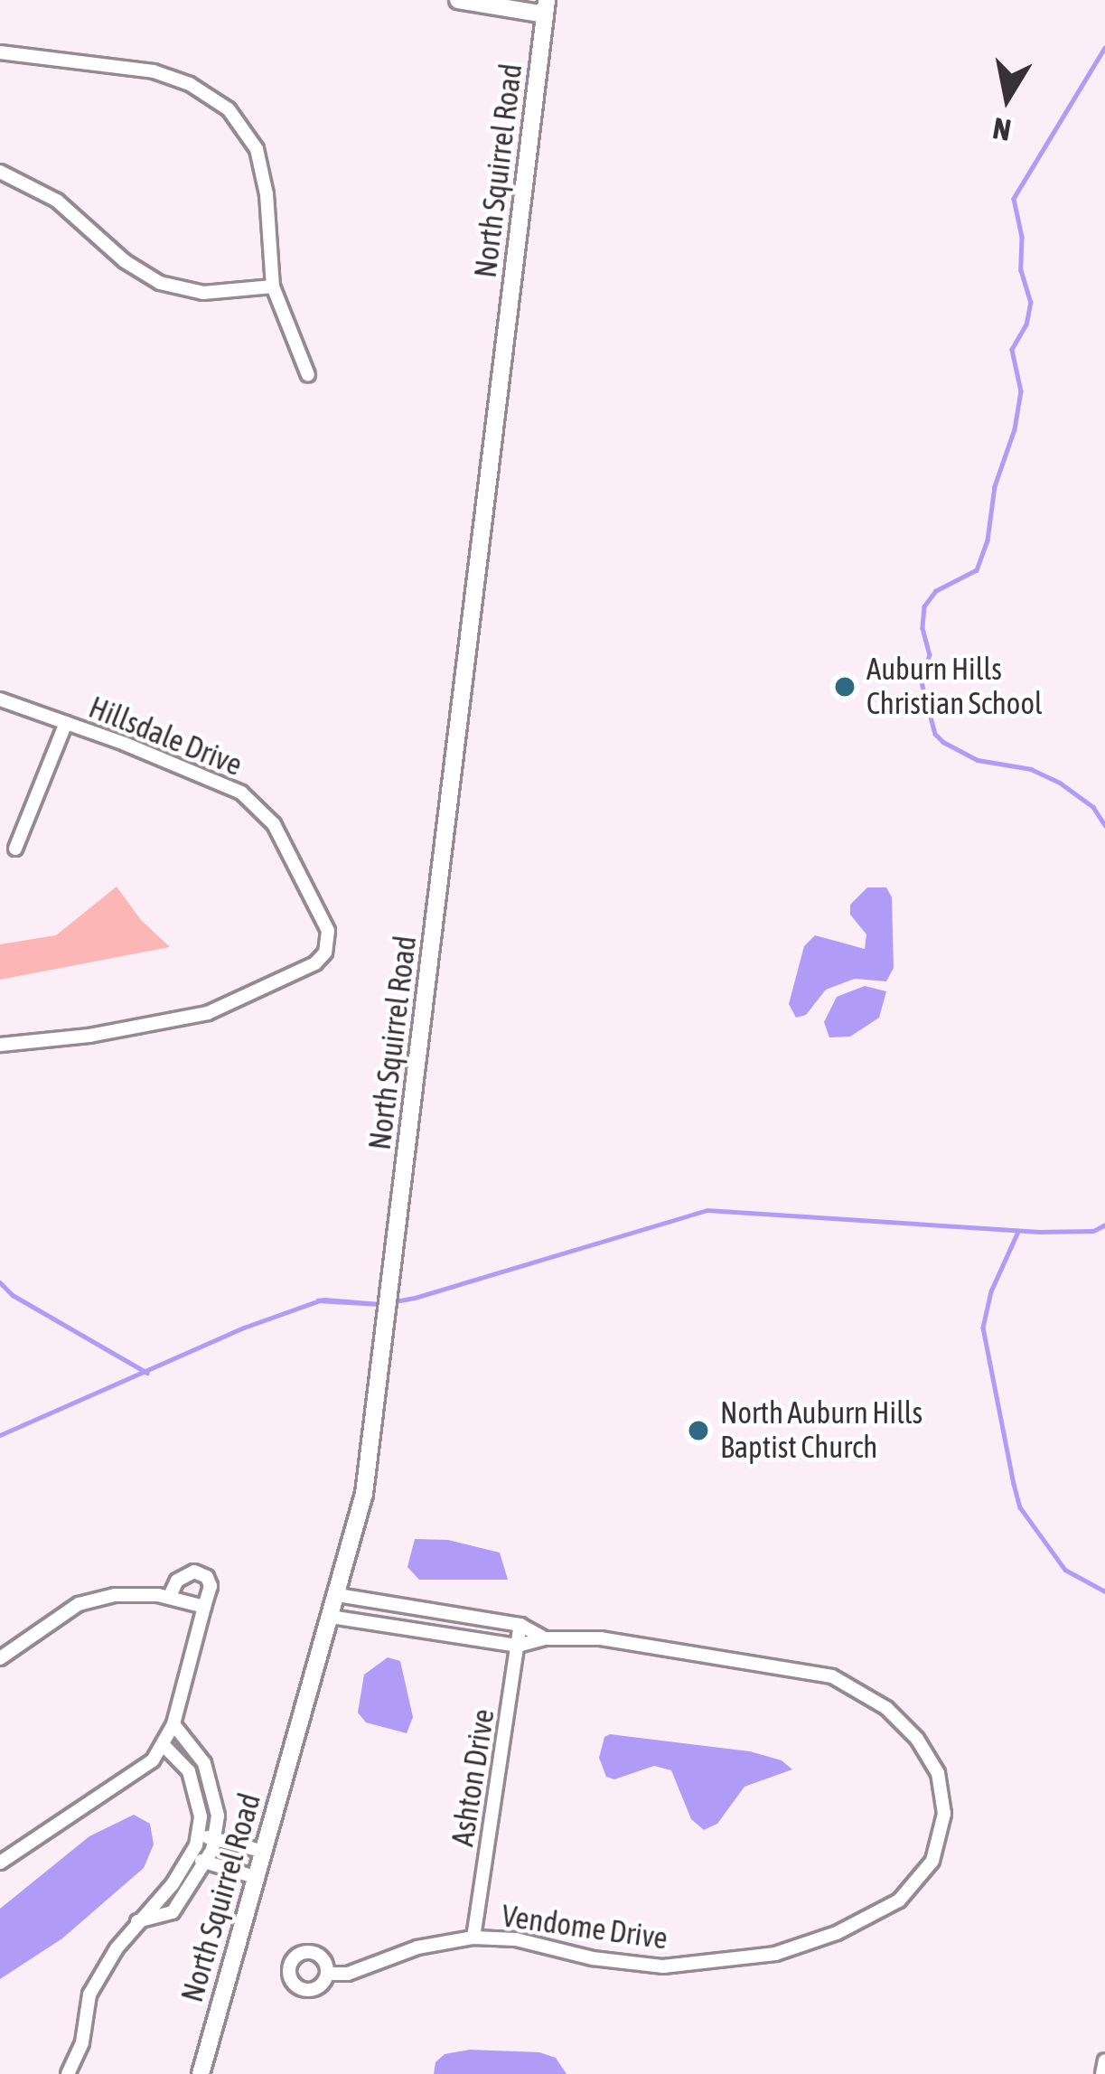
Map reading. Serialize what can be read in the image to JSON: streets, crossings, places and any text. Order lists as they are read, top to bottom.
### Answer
{
  "streets": {
    "street": [
      "North Squirrel Road",
      "Hillsdale Drive",
      "Ashton Drive",
      "Vendome Drive"
    ]
  },
  "crossings": [
    ["North Squirrel Road", "Vendome Drive"],
    ["Ashton Drive", "Vendome Drive"]
  ],
  "places": ["Auburn Hills Christian School", "North Auburn Hills Baptist Church"],
  "north": "bottom"
}
